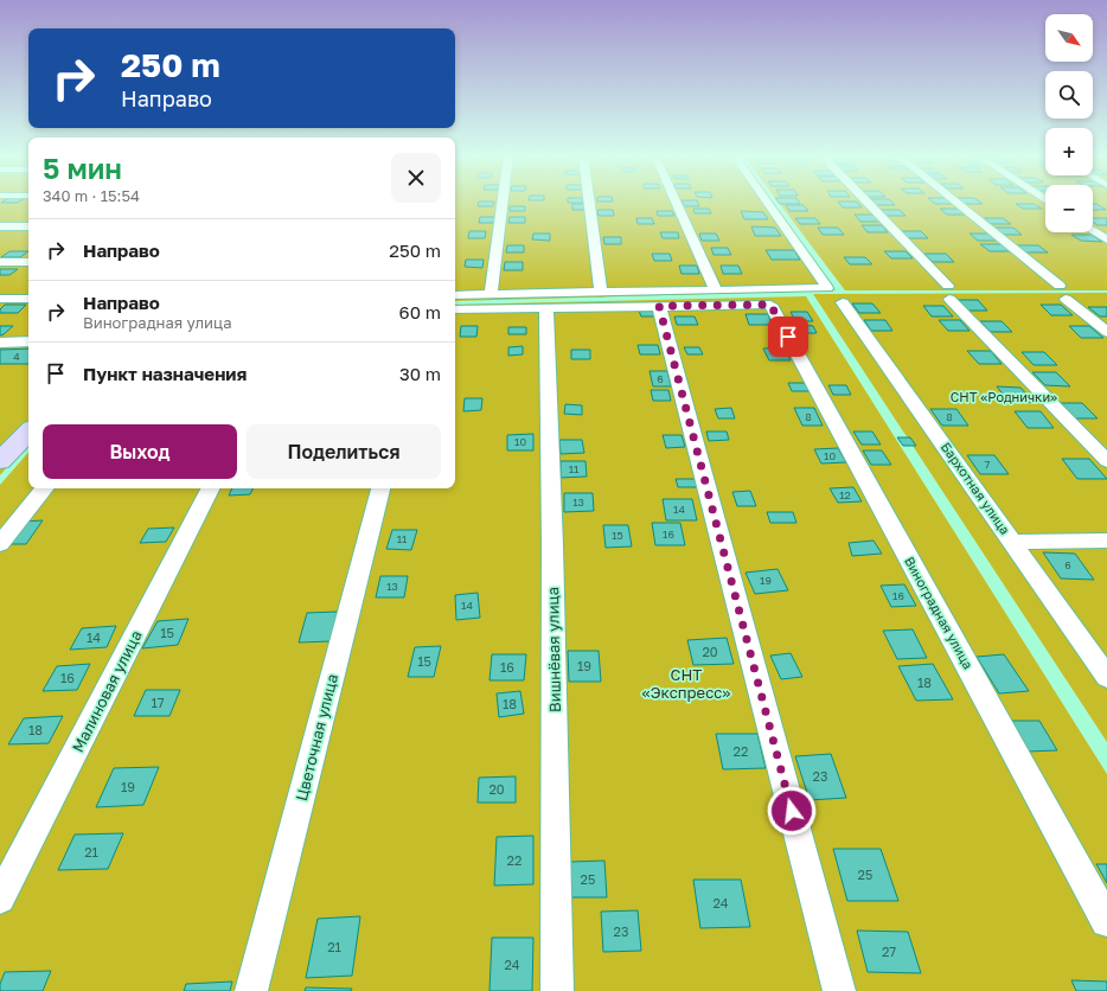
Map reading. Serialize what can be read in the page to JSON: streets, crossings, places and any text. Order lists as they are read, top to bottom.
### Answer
{
  "streets": {
    "street": [
      "Бархотная улица",
      "Виноградная улица",
      "Вишнёвая улица",
      "Малиновая улица",
      "Цветочная улица"
    ]
  },
  "parks": ["СНТ «Роднички»", "СНТ «Экспресс»"],
  "house_numbers": [
    "4",
    "6",
    "8",
    "8",
    "10",
    "10",
    "7",
    "11",
    "12",
    "13",
    "14",
    "16",
    "15",
    "11",
    "6",
    "19",
    "13",
    "16",
    "14",
    "15",
    "14",
    "20",
    "15",
    "19",
    "16",
    "16",
    "18",
    "17",
    "18",
    "18",
    "22",
    "23",
    "19",
    "20",
    "21",
    "22",
    "25",
    "25",
    "24",
    "23",
    "21",
    "27",
    "24"
  ],
  "north": "bottom right",
  "page": {
    "map_buttons": ["+", "−"],
    "turn": ["250 m", "Направо"],
    "heading": ["5 мин", "340 m · 15:54"],
    "list": [
      {
        "name": "Направо",
        "value": "250 m"
      },
      {
        "name": "Направо",
        "note": "Виноградная улица",
        "value": "60 m"
      },
      {
        "name": "Пункт назначения",
        "value": "30 m"
      }
    ],
    "buttons": ["Выход", "Поделиться"]
  }
}
